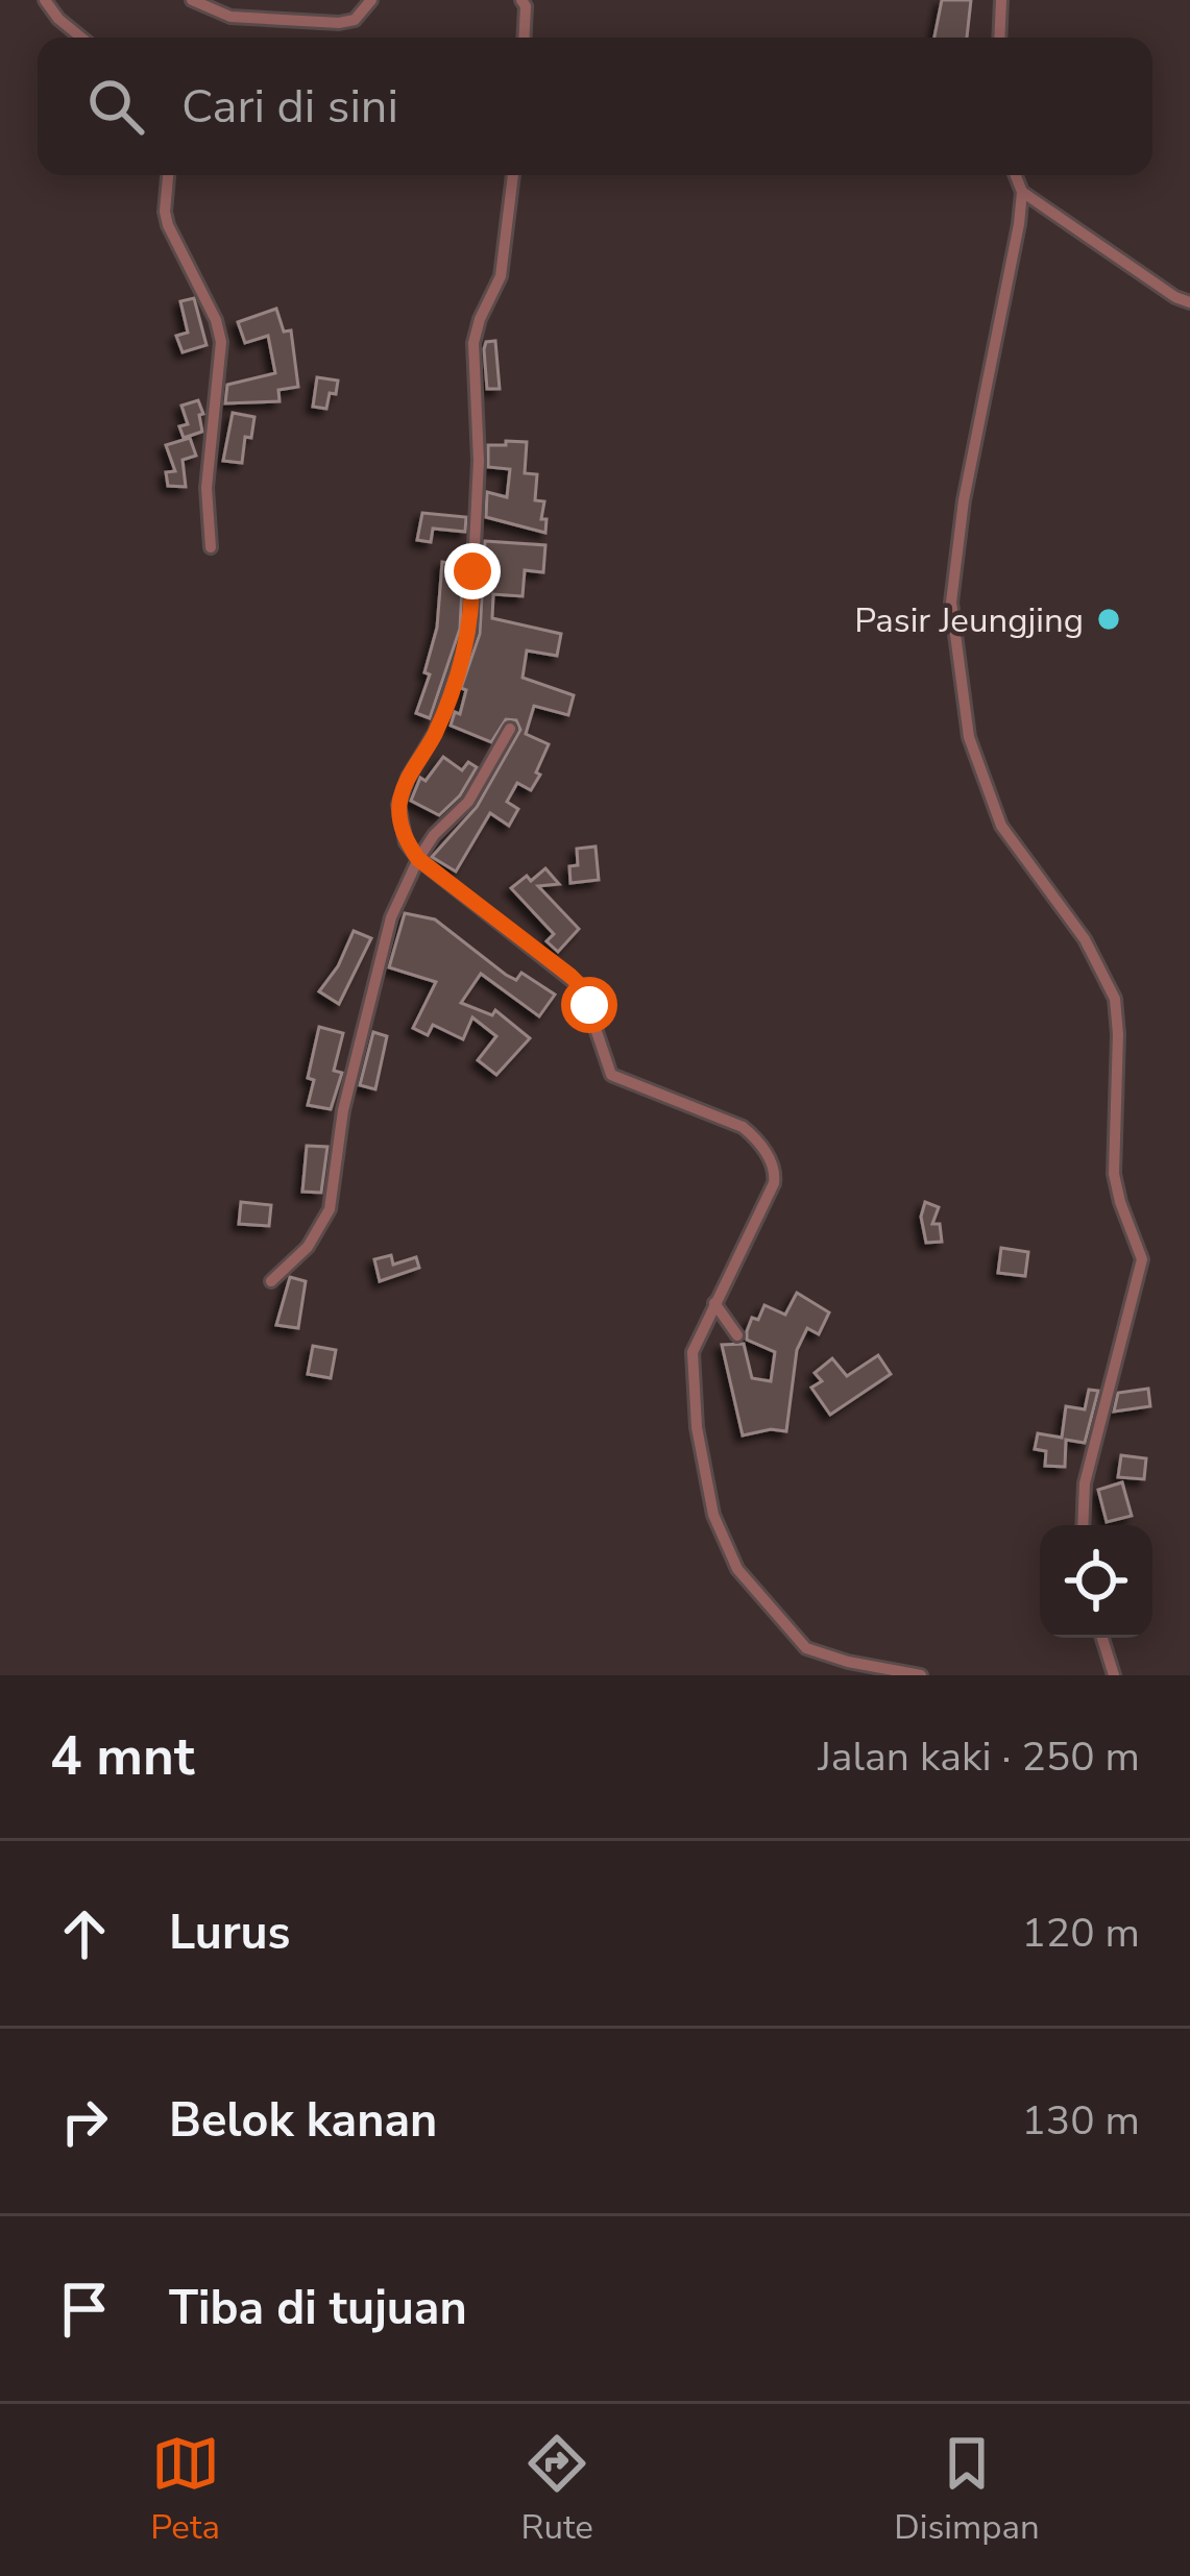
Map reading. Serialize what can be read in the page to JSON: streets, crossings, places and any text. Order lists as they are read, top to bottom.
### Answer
{
  "places": ["Pasir Jeungjing"],
  "page": {
    "search": "Cari di sini",
    "heading": ["4 mnt", "Jalan kaki · 250 m"],
    "list": [
      ["Lurus", "120 m"],
      ["Belok kanan", "130 m"],
      "Tiba di tujuan"
    ],
    "nav": ["Peta", "Rute", "Disimpan"]
  }
}
